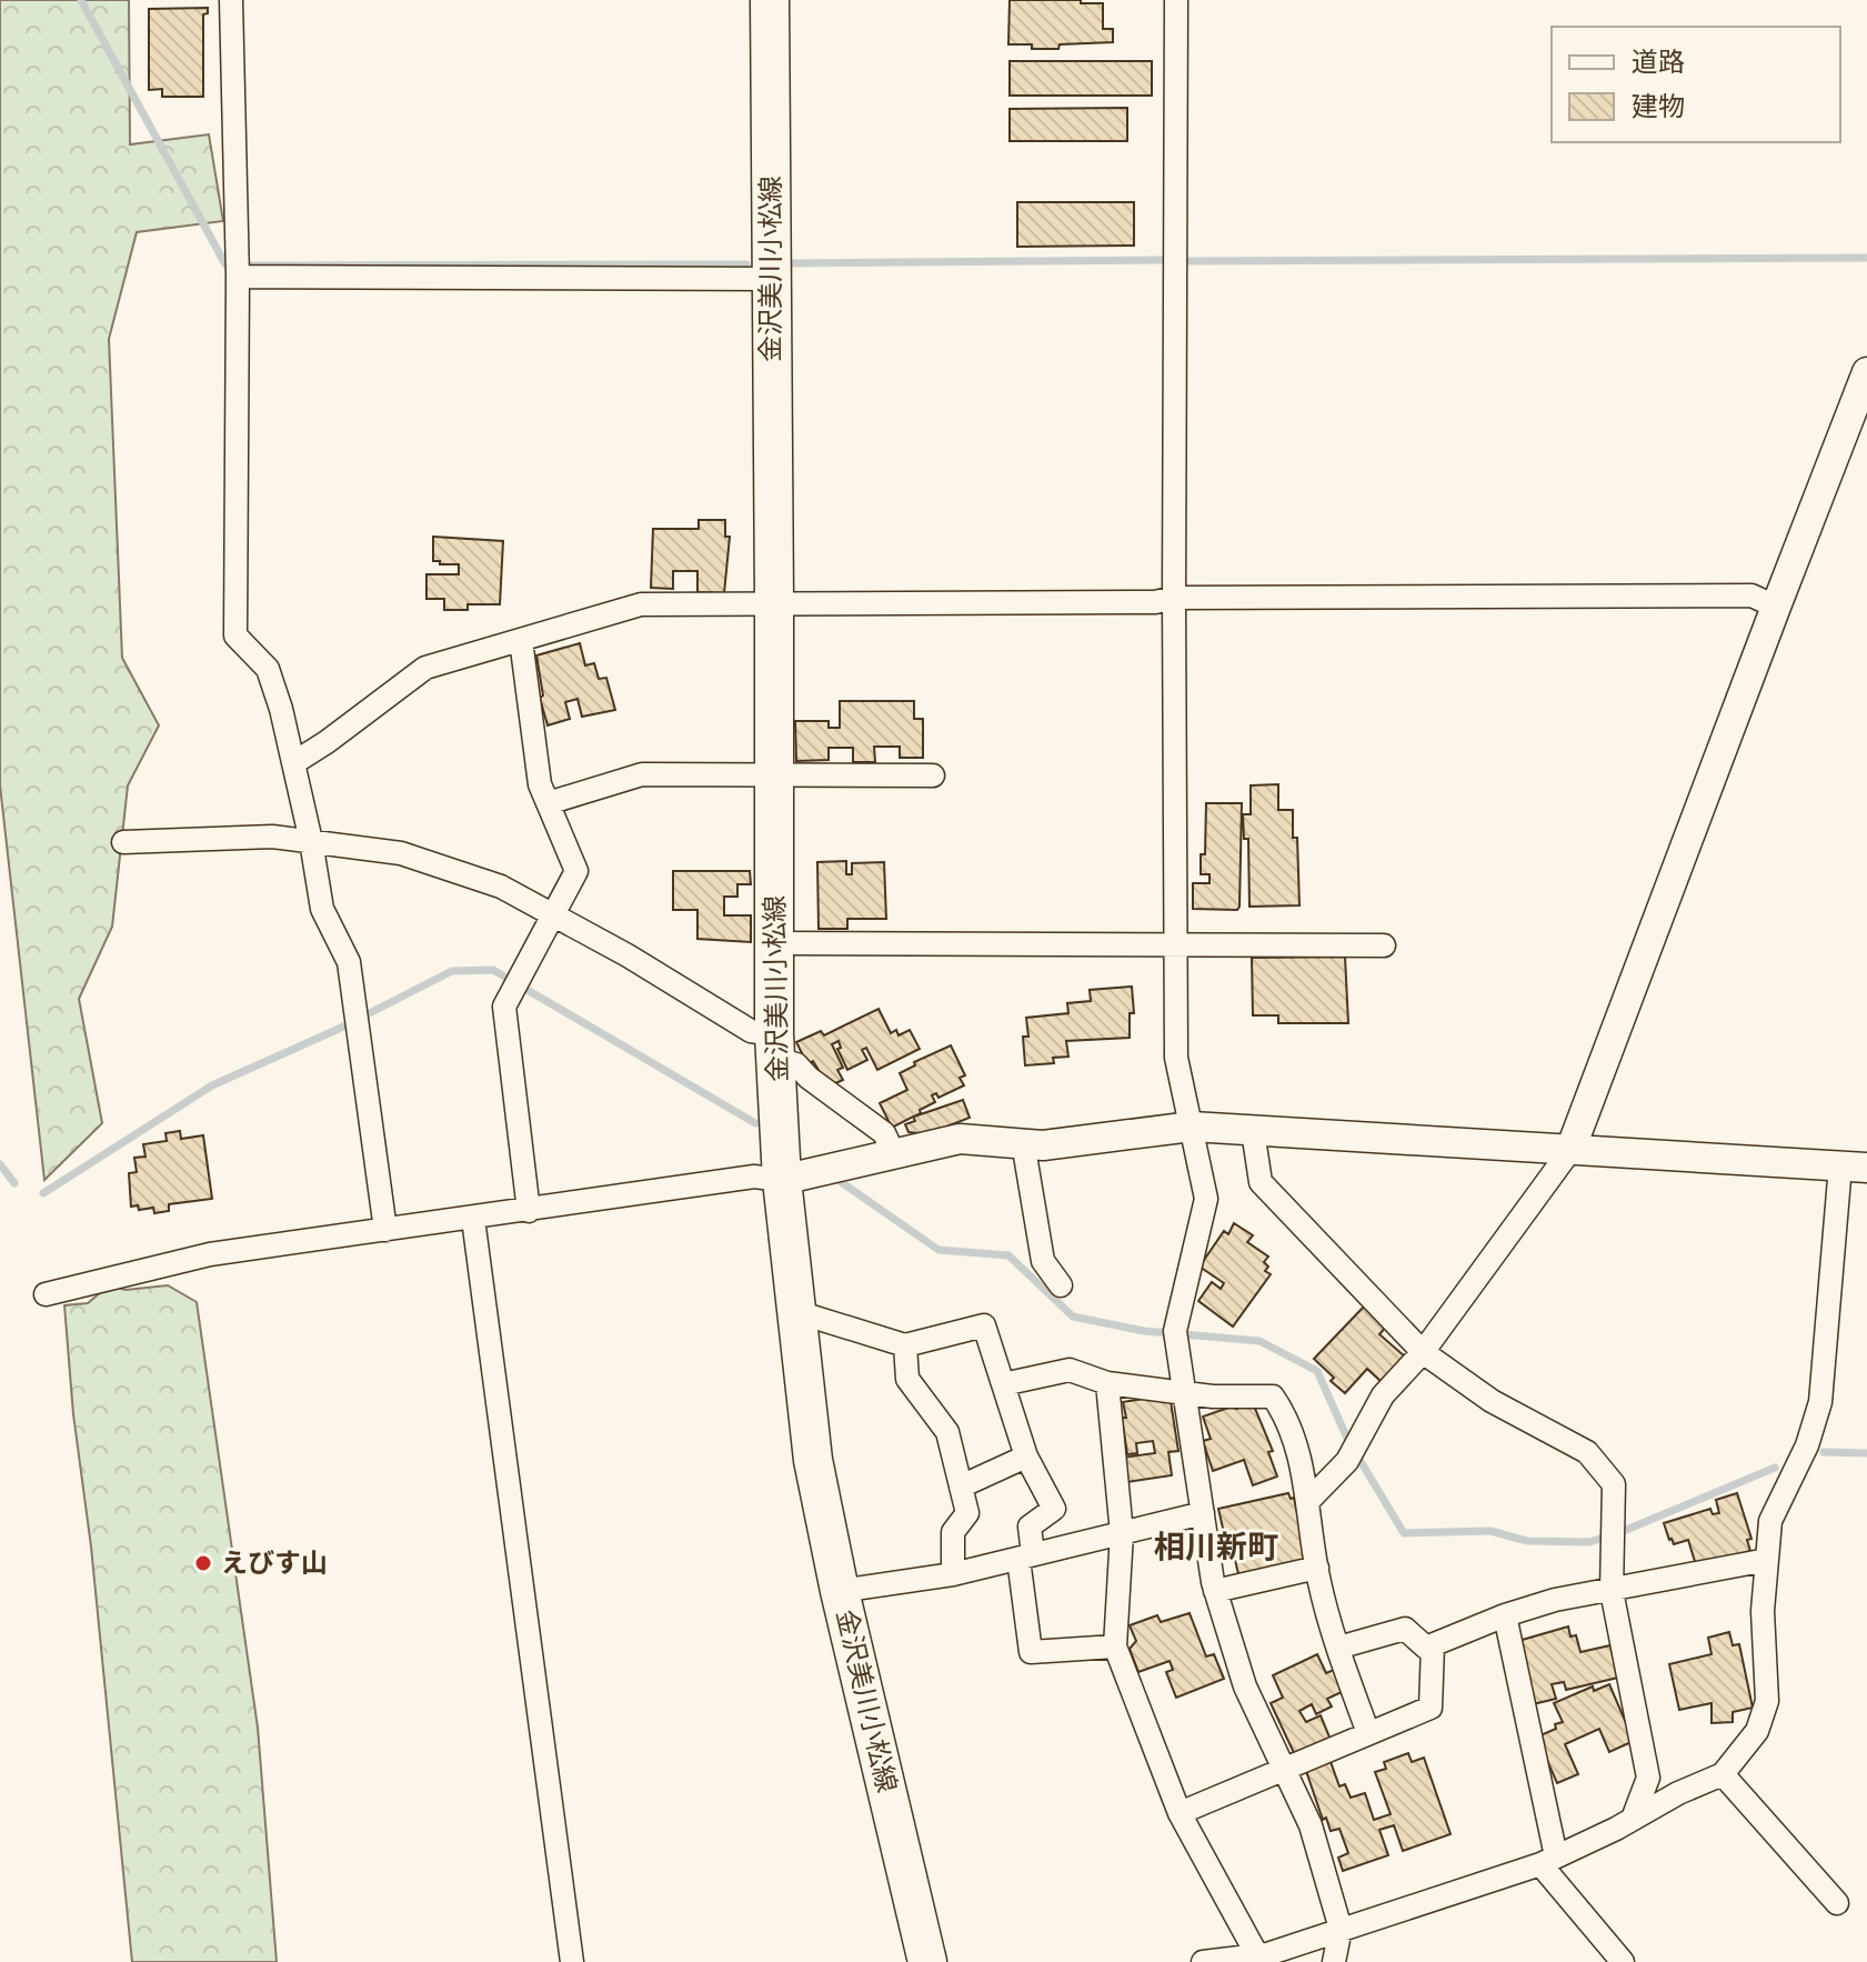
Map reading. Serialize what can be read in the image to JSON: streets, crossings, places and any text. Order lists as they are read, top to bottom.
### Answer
{
  "streets": {
    "main road": ["金沢美川小松線"]
  },
  "districts": ["相川新町"],
  "places": ["えびす山"],
  "legend": ["道路", "建物"]
}
